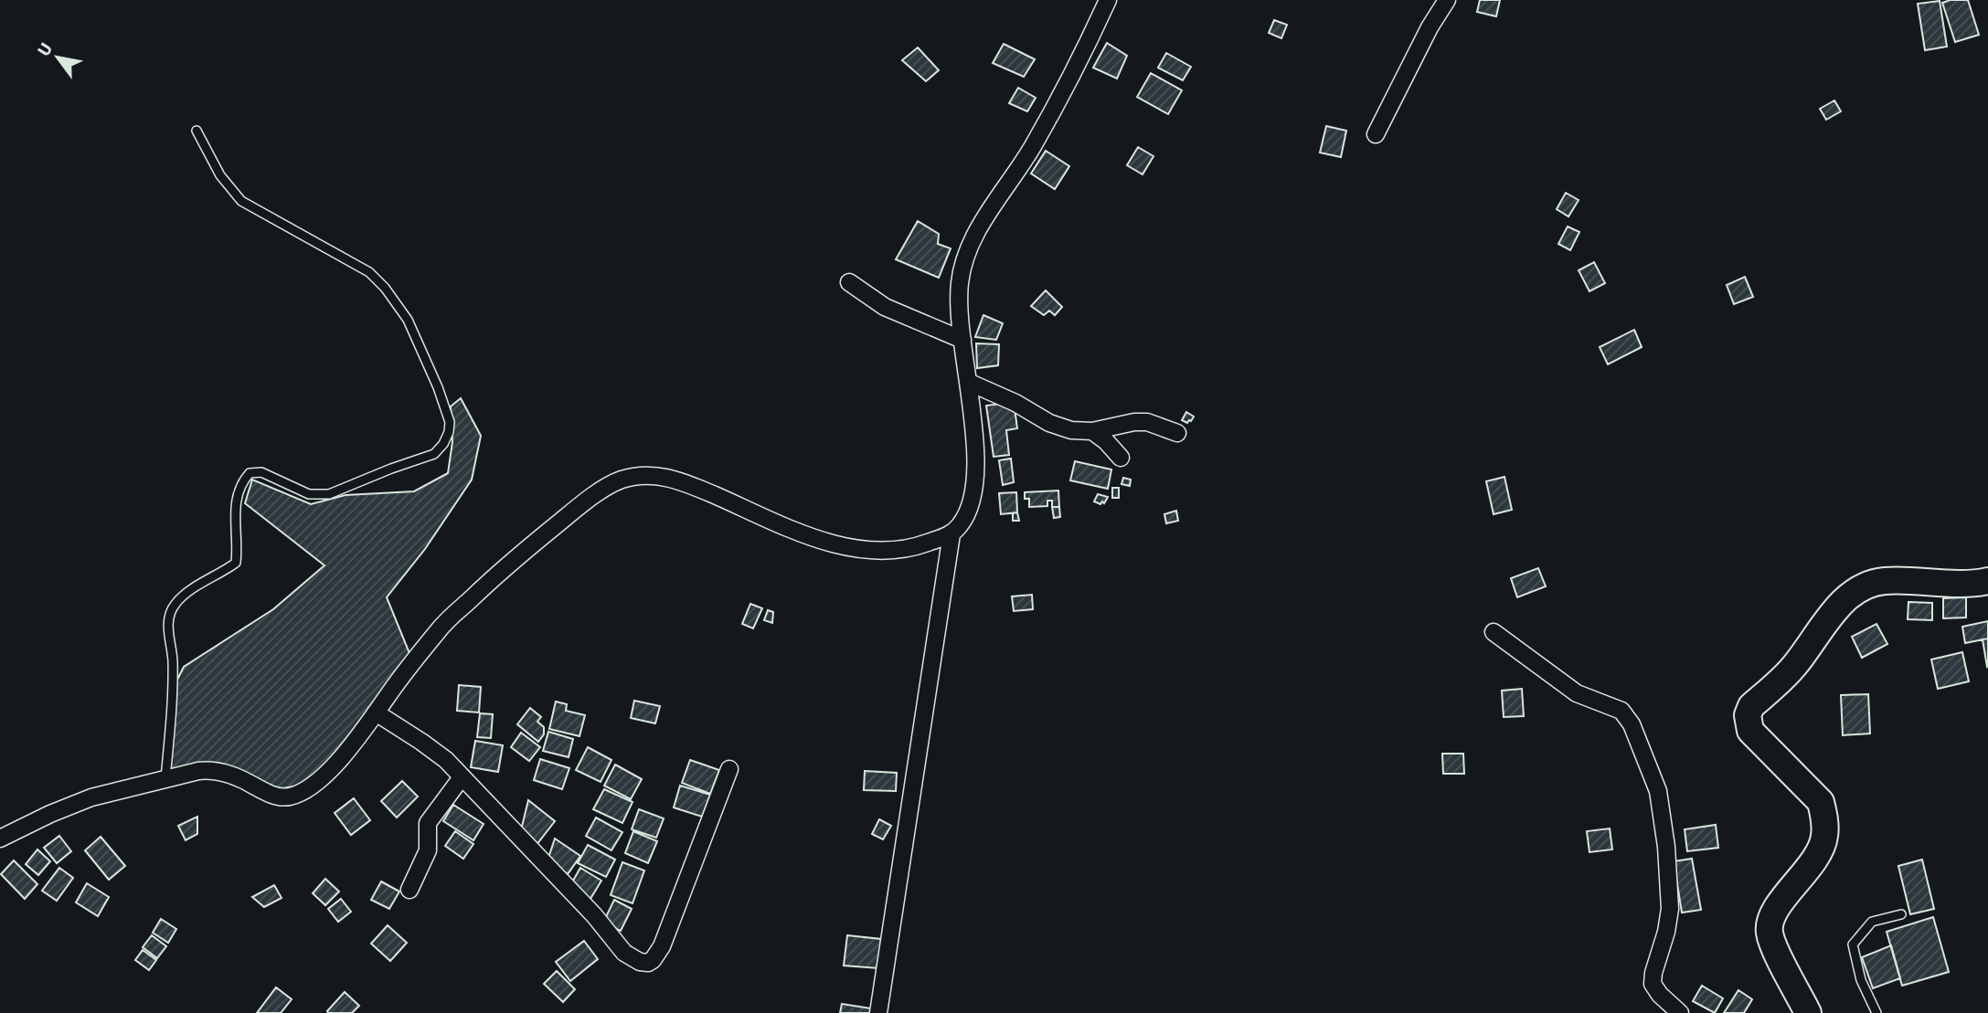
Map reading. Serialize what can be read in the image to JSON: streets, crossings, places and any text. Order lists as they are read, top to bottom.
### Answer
{
  "north": "top left"
}
